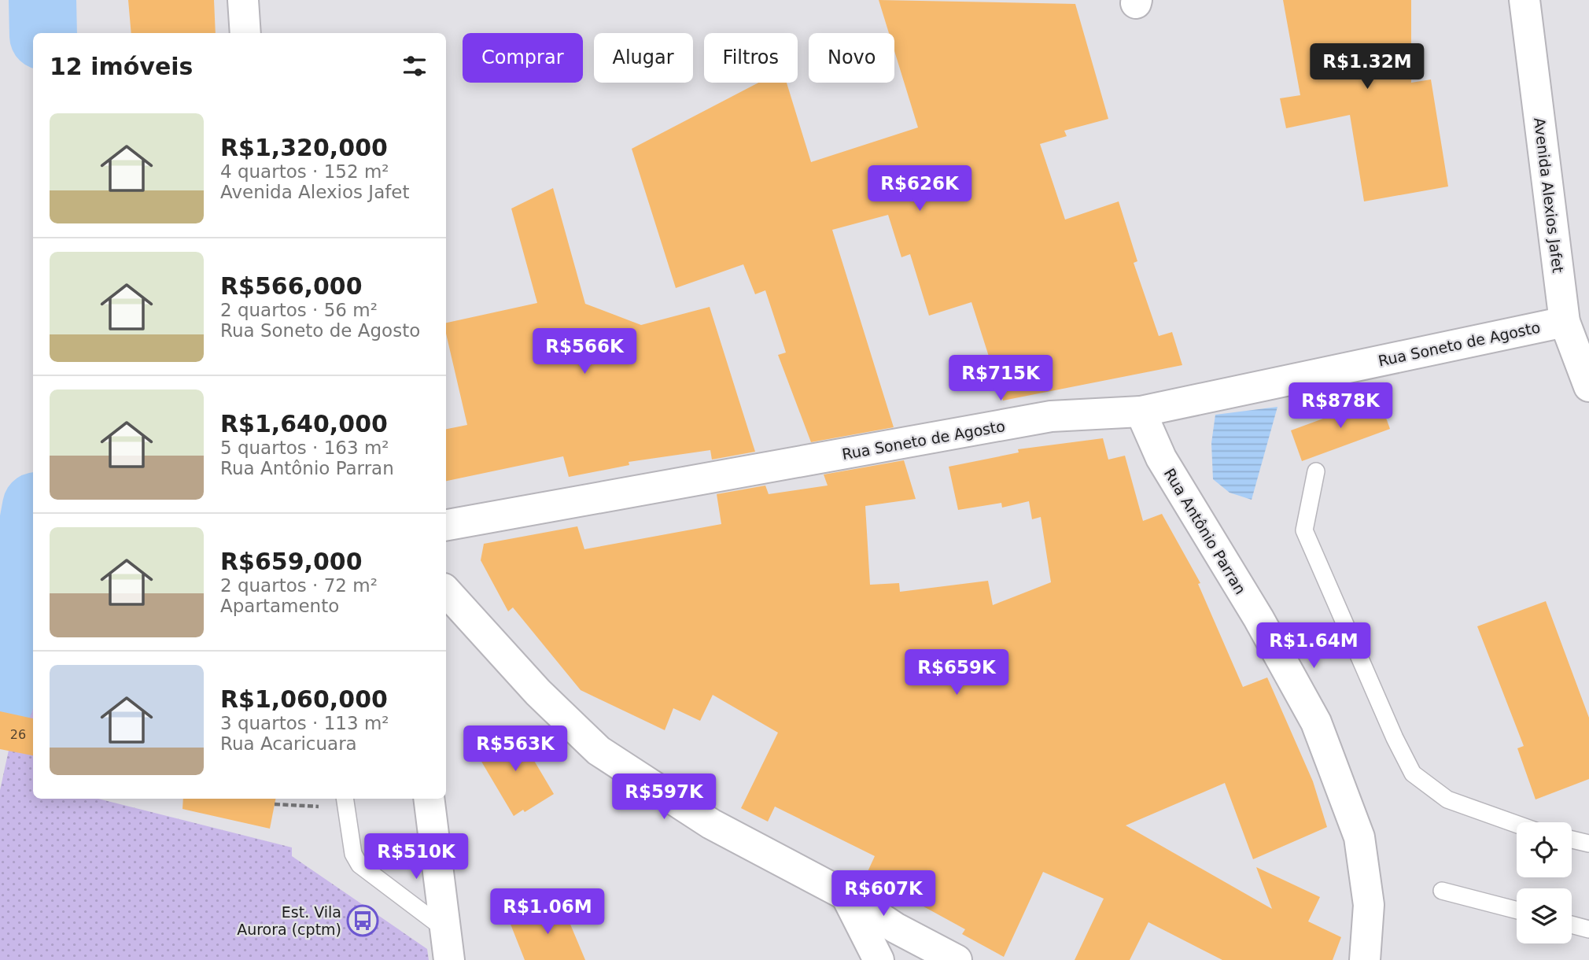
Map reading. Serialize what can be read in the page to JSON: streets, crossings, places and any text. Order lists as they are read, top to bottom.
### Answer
{
  "streets": {
    "street": ["Avenida Alexios Jafet", "Rua Soneto de Agosto", "Rua Antônio Parran"]
  },
  "crossings": [
    ["Avenida Alexios Jafet", "Rua Soneto de Agosto"],
    ["Rua Soneto de Agosto", "Rua Antônio Parran"]
  ],
  "places": {
    "bus stop": ["Est. Vila Aurora (cptm)"]
  },
  "house_numbers": ["26"],
  "page": {
    "chip": [
      "Comprar",
      "Alugar",
      "Filtros",
      "Novo"
    ],
    "heading": "12 imóveis",
    "price": [
      "R$1.32M",
      "R$626K",
      "R$566K",
      "R$715K",
      "R$878K",
      "R$1.64M",
      "R$659K",
      "R$563K",
      "R$597K",
      "R$510K",
      "R$607K",
      "R$1.06M"
    ],
    "list": [
      {
        "name": "R$1,320,000",
        "note": "4 quartos · 152 m² · Avenida Alexios Jafet"
      },
      {
        "name": "R$566,000",
        "note": "2 quartos · 56 m² · Rua Soneto de Agosto"
      },
      {
        "name": "R$1,640,000",
        "note": "5 quartos · 163 m² · Rua Antônio Parran"
      },
      {
        "name": "R$659,000",
        "note": "2 quartos · 72 m² · Apartamento"
      },
      {
        "name": "R$1,060,000",
        "note": "3 quartos · 113 m² · Rua Acaricuara"
      }
    ]
  }
}
